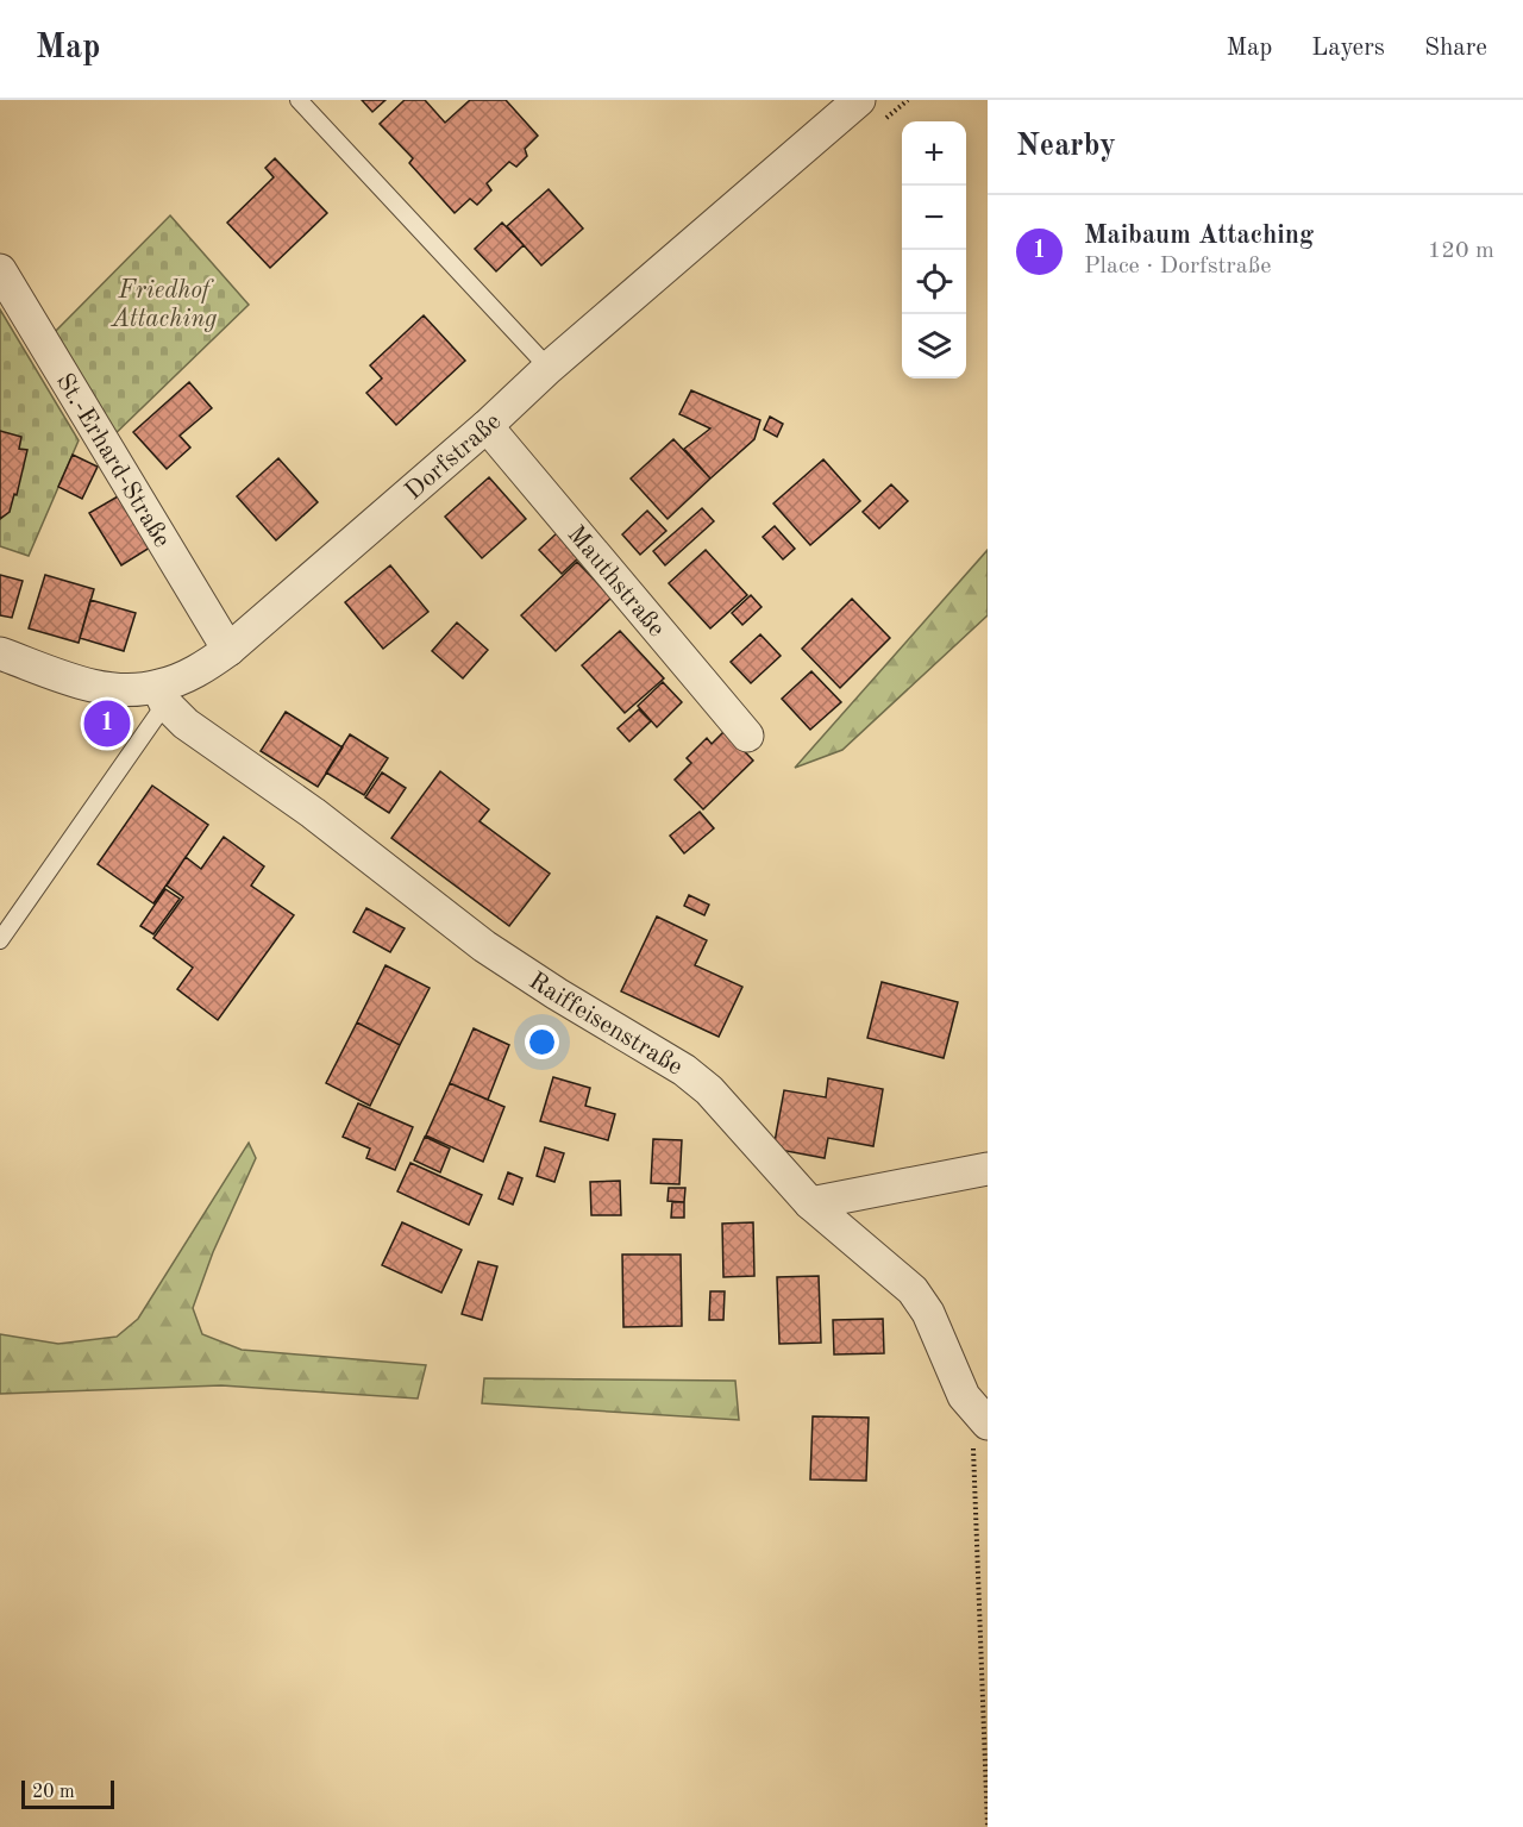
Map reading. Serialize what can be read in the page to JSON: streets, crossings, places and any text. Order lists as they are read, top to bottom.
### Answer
{
  "streets": {
    "street": [
      "Dorfstraße",
      "St.-Erhard-Straße",
      "Mauthstraße",
      "Raiffeisenstraße"
    ]
  },
  "crossings": [
    ["Dorfstraße", "St.-Erhard-Straße"],
    ["Dorfstraße", "Mauthstraße"],
    ["Dorfstraße", "Raiffeisenstraße"]
  ],
  "parks": ["Friedhof Attaching"],
  "scale_bar": "20 m",
  "page": {
    "header": "Map",
    "nav": ["Map", "Layers", "Share"],
    "heading": "Nearby",
    "map_buttons": ["+", "−"],
    "list": [
      {
        "mark": "1",
        "name": "Maibaum Attaching",
        "note": "Place · Dorfstraße",
        "value": "120 m"
      }
    ],
    "pins": "1",
    "scale": "20 m"
  }
}
